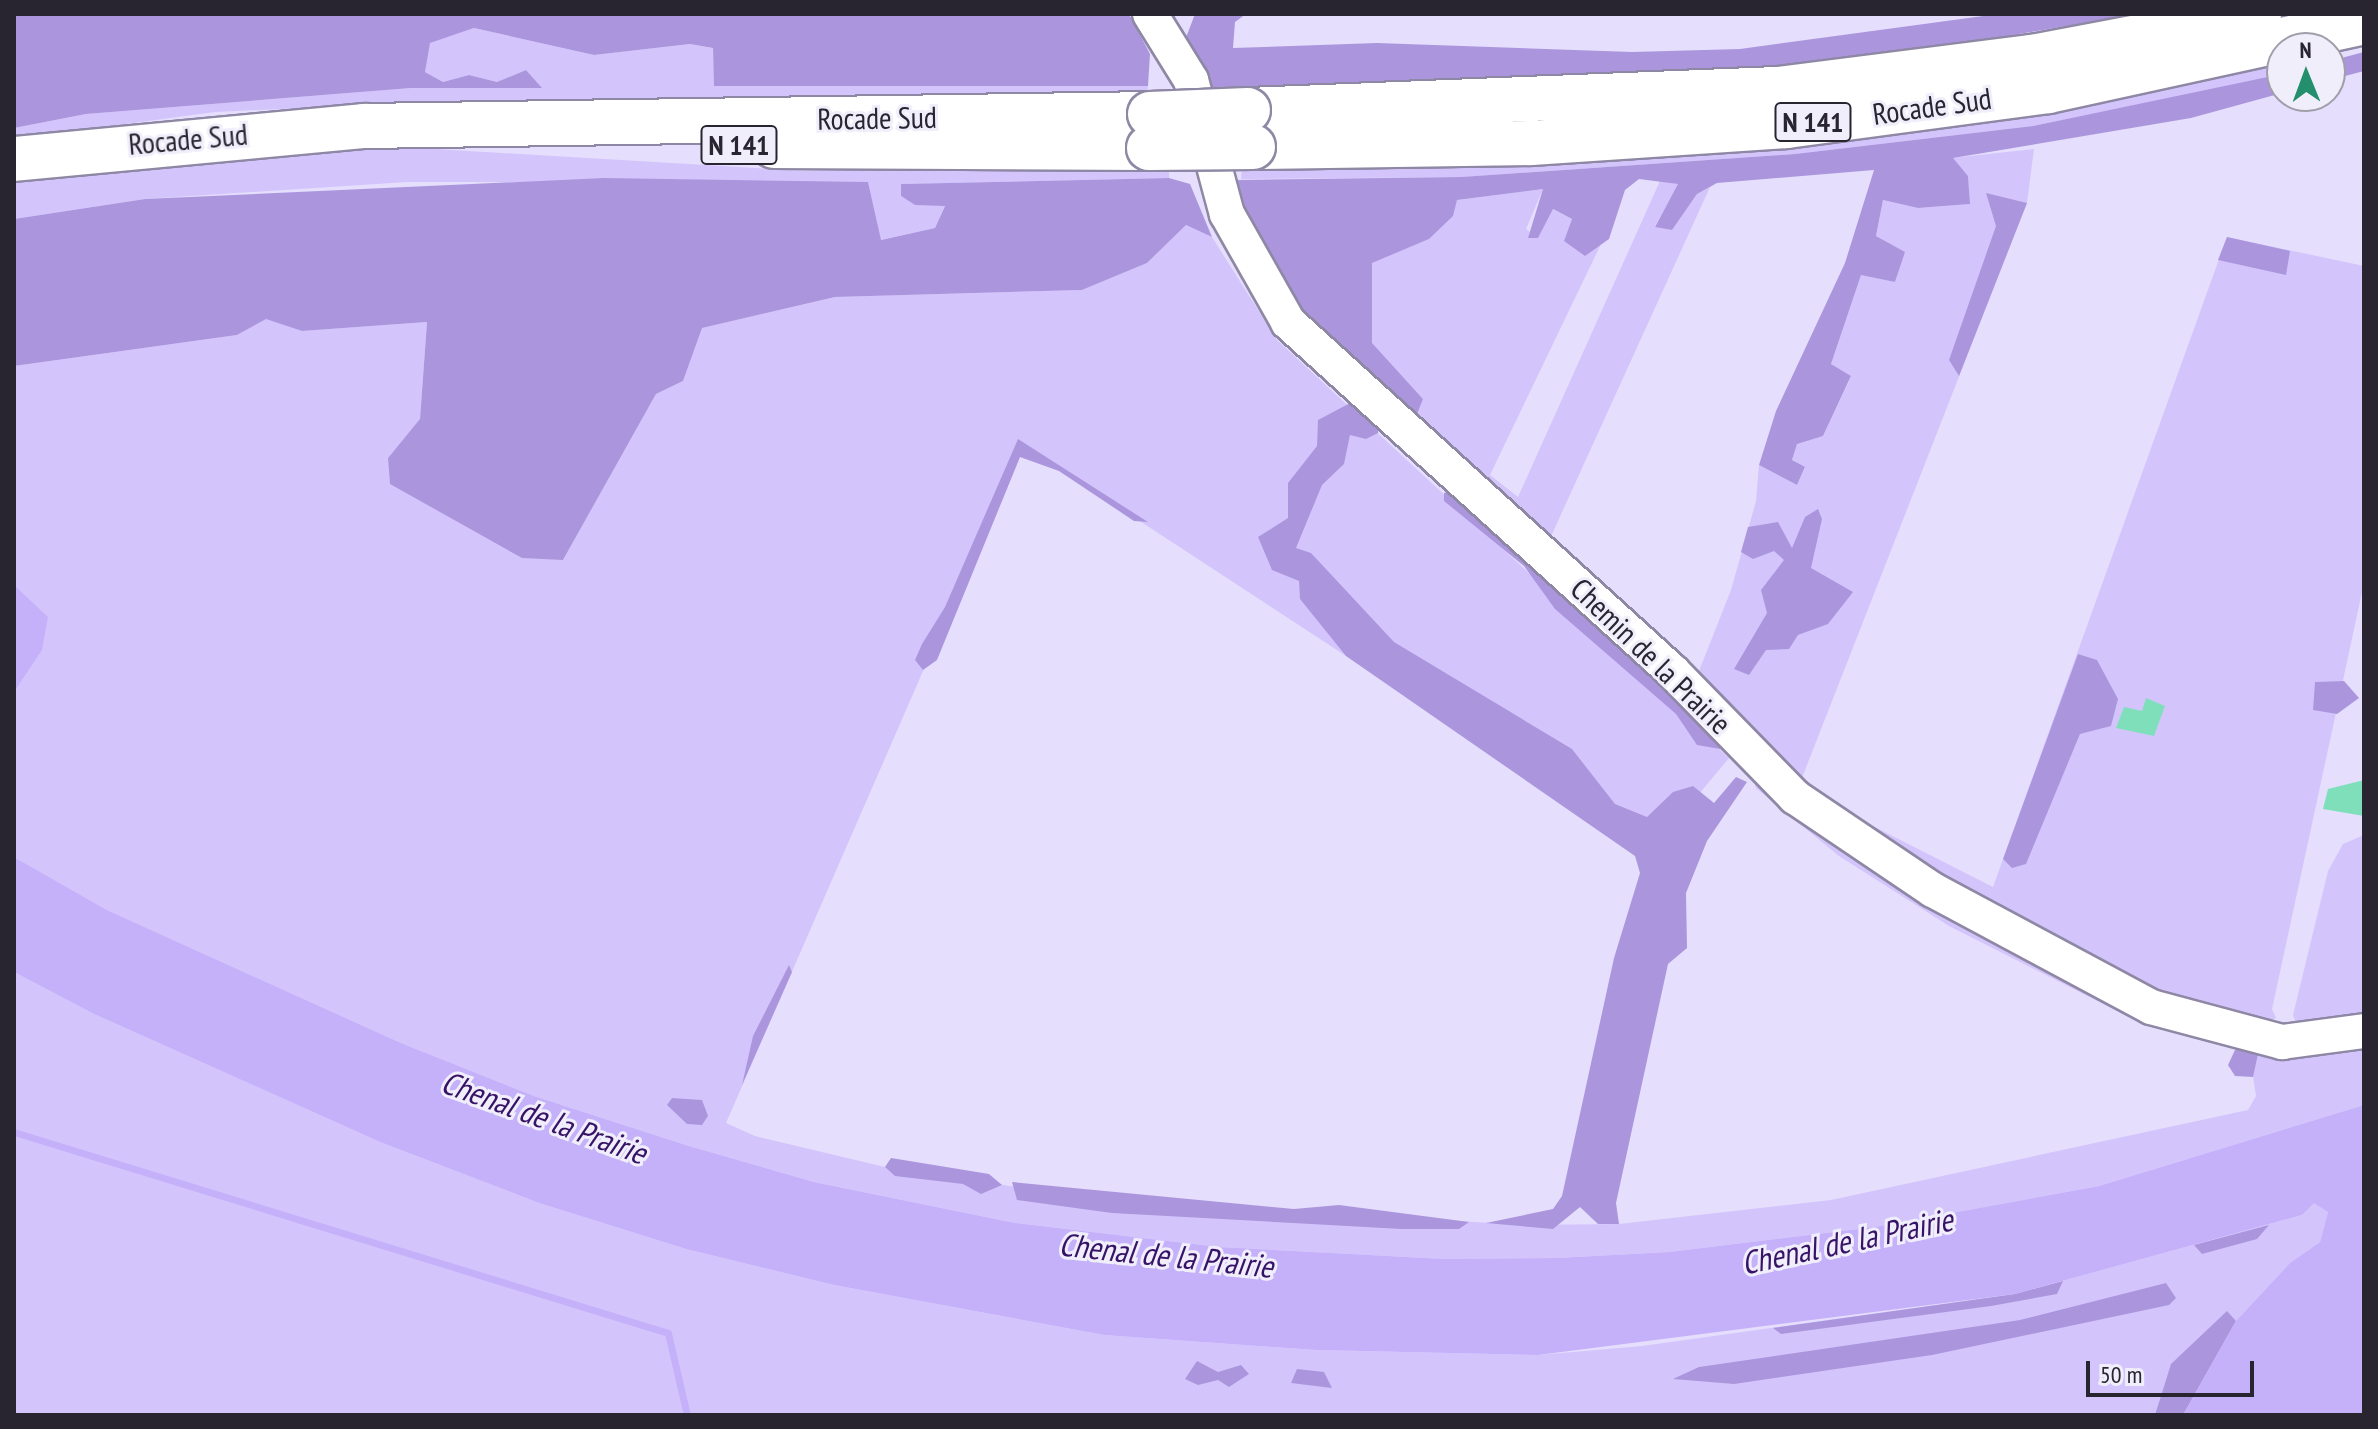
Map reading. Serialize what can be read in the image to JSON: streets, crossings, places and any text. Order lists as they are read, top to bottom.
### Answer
{
  "streets": {
    "highway": ["Rocade Sud", "N 141"],
    "street": ["Chemin de la Prairie"]
  },
  "water": ["Chenal de la Prairie"],
  "scale_bar": "50 m",
  "north": "top"
}
